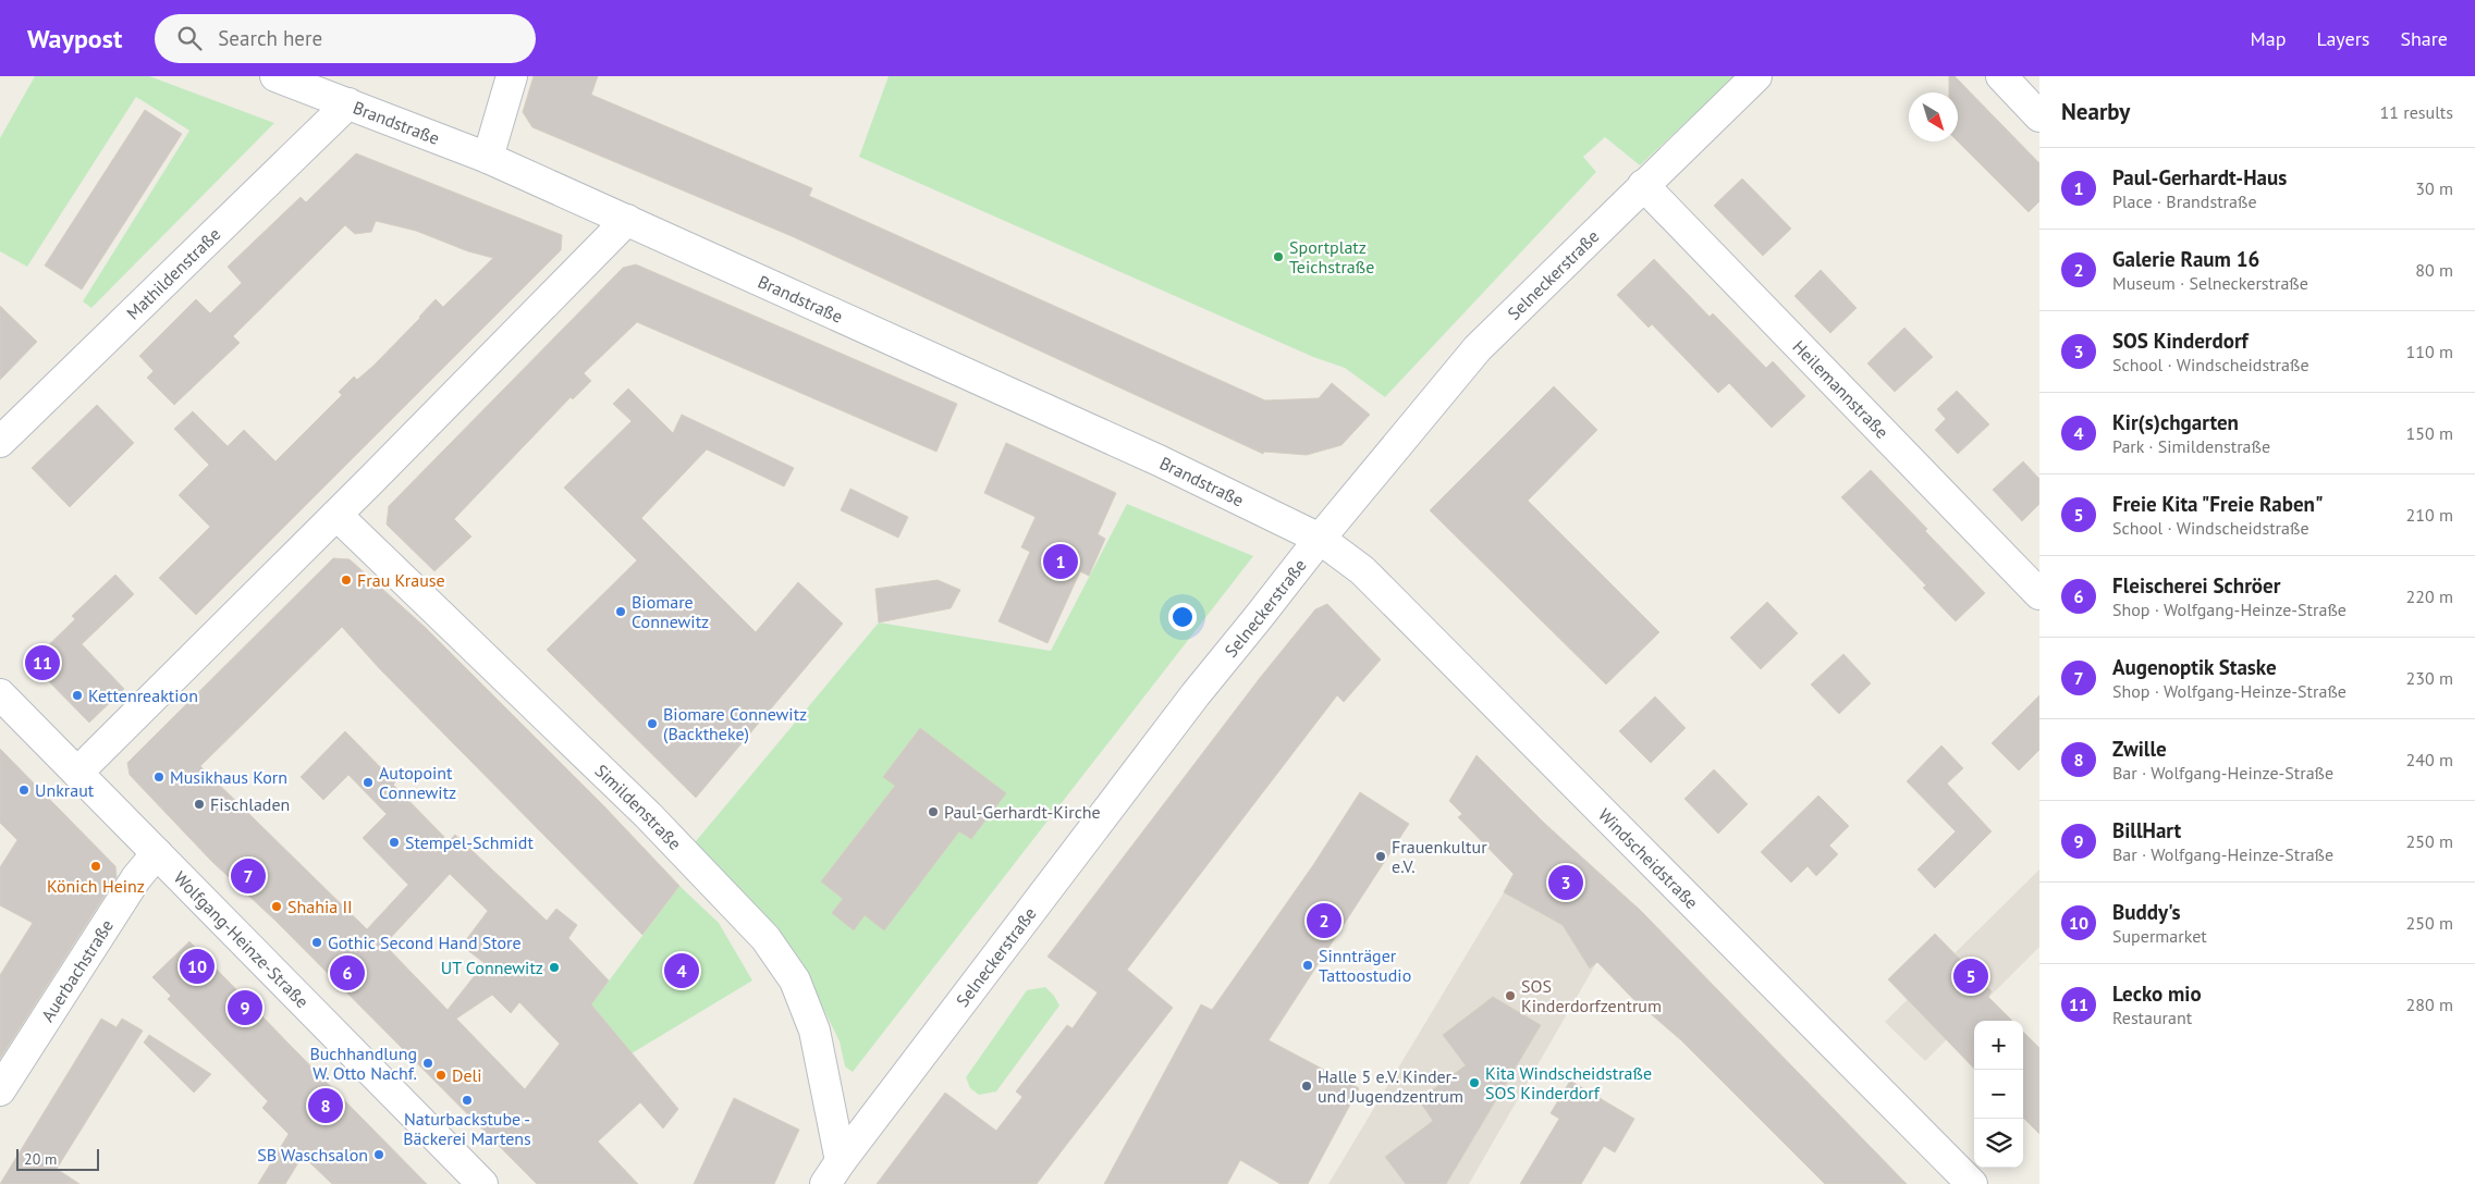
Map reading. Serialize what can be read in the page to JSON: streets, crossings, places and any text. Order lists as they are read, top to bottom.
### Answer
{
  "streets": {
    "street": [
      "Brandstraße",
      "Mathildenstraße",
      "Selneckerstraße",
      "Heilemannstraße",
      "Simildenstraße",
      "Windscheidstraße",
      "Wolfgang-Heinze-Straße",
      "Auerbachstraße"
    ]
  },
  "crossings": [
    ["Brandstraße", "Mathildenstraße"],
    ["Brandstraße", "Selneckerstraße"],
    ["Brandstraße", "Windscheidstraße"],
    ["Selneckerstraße", "Heilemannstraße"],
    ["Selneckerstraße", "Simildenstraße"],
    ["Selneckerstraße", "Windscheidstraße"],
    ["Wolfgang-Heinze-Straße", "Auerbachstraße"]
  ],
  "places": [
    "Sportplatz Teichstraße",
    "Frau Krause",
    "Biomare Connewitz",
    "Kettenreaktion",
    "Biomare Connewitz (Backtheke)",
    "Musikhaus Korn",
    "Autopoint Connewitz",
    "Unkraut",
    "Fischladen",
    "Paul-Gerhardt-Kirche",
    "Stempel-Schmidt",
    "Frauenkultur e.V.",
    "Könich Heinz",
    "Shahia II",
    "Gothic Second Hand Store",
    "Sinnträger Tattoostudio",
    "UT Connewitz",
    "SOS Kinderdorfzentrum",
    "Buchhandlung W. Otto Nachf.",
    "Deli",
    "Kita Windscheidstraße SOS Kinderdorf",
    "Halle 5 e.V. Kinder- und Jugendzentrum",
    "Naturbackstube - Bäckerei Martens",
    "SB Waschsalon"
  ],
  "scale_bar": "20 m",
  "north": "bottom right",
  "page": {
    "header": "Waypost",
    "search": "Search here",
    "nav": ["Map", "Layers", "Share"],
    "heading": ["Nearby", "11 results"],
    "list": [
      {
        "mark": "1",
        "name": "Paul-Gerhardt-Haus",
        "note": "Place · Brandstraße",
        "value": "30 m"
      },
      {
        "mark": "2",
        "name": "Galerie Raum 16",
        "note": "Museum · Selneckerstraße",
        "value": "80 m"
      },
      {
        "mark": "3",
        "name": "SOS Kinderdorf",
        "note": "School · Windscheidstraße",
        "value": "110 m"
      },
      {
        "mark": "4",
        "name": "Kir(s)chgarten",
        "note": "Park · Simildenstraße",
        "value": "150 m"
      },
      {
        "mark": "5",
        "name": "Freie Kita \"Freie Raben\"",
        "note": "School · Windscheidstraße",
        "value": "210 m"
      },
      {
        "mark": "6",
        "name": "Fleischerei Schröer",
        "note": "Shop · Wolfgang-Heinze-Straße",
        "value": "220 m"
      },
      {
        "mark": "7",
        "name": "Augenoptik Staske",
        "note": "Shop · Wolfgang-Heinze-Straße",
        "value": "230 m"
      },
      {
        "mark": "8",
        "name": "Zwille",
        "note": "Bar · Wolfgang-Heinze-Straße",
        "value": "240 m"
      },
      {
        "mark": "9",
        "name": "BillHart",
        "note": "Bar · Wolfgang-Heinze-Straße",
        "value": "250 m"
      },
      {
        "mark": "10",
        "name": "Buddy's",
        "note": "Supermarket",
        "value": "250 m"
      },
      {
        "mark": "11",
        "name": "Lecko mio",
        "note": "Restaurant",
        "value": "280 m"
      }
    ],
    "pins": [
      "1",
      "11",
      "7",
      "3",
      "2",
      "10",
      "4",
      "6",
      "5",
      "9",
      "8"
    ],
    "map_buttons": ["+", "−"],
    "scale": "20 m"
  }
}
